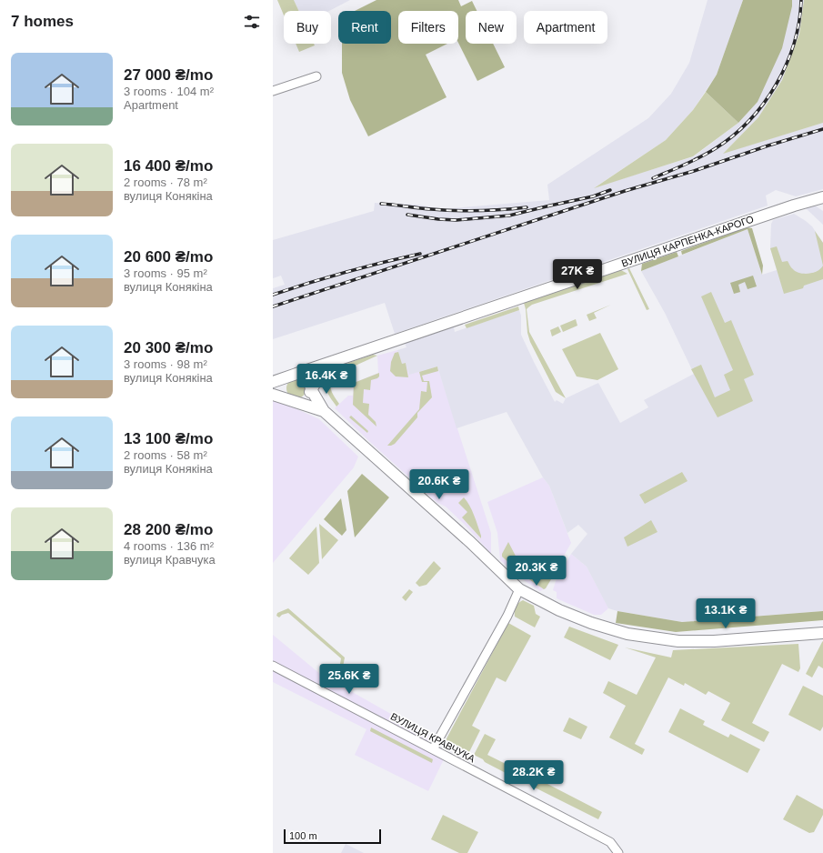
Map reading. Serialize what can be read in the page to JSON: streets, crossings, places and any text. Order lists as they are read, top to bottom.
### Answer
{
  "streets": {
    "main road": ["ВУЛИЦЯ КАРПЕНКА-КАРОГО"],
    "street": ["ВУЛИЦЯ КРАВЧУКА"]
  },
  "scale_bar": "100 m",
  "page": {
    "heading": "7 homes",
    "chip": [
      "Buy",
      "Rent",
      "Filters",
      "New",
      "Apartment"
    ],
    "list": [
      {
        "name": "27 000 ₴/mo",
        "note": "3 rooms · 104 m² · Apartment"
      },
      {
        "name": "16 400 ₴/mo",
        "note": "2 rooms · 78 m² · вулиця Конякіна"
      },
      {
        "name": "20 600 ₴/mo",
        "note": "3 rooms · 95 m² · вулиця Конякіна"
      },
      {
        "name": "20 300 ₴/mo",
        "note": "3 rooms · 98 m² · вулиця Конякіна"
      },
      {
        "name": "13 100 ₴/mo",
        "note": "2 rooms · 58 m² · вулиця Конякіна"
      },
      {
        "name": "28 200 ₴/mo",
        "note": "4 rooms · 136 m² · вулиця Кравчука"
      }
    ],
    "price": [
      "27K ₴",
      "16.4K ₴",
      "20.6K ₴",
      "20.3K ₴",
      "13.1K ₴",
      "25.6K ₴",
      "28.2K ₴"
    ],
    "scale": "100 m"
  }
}
